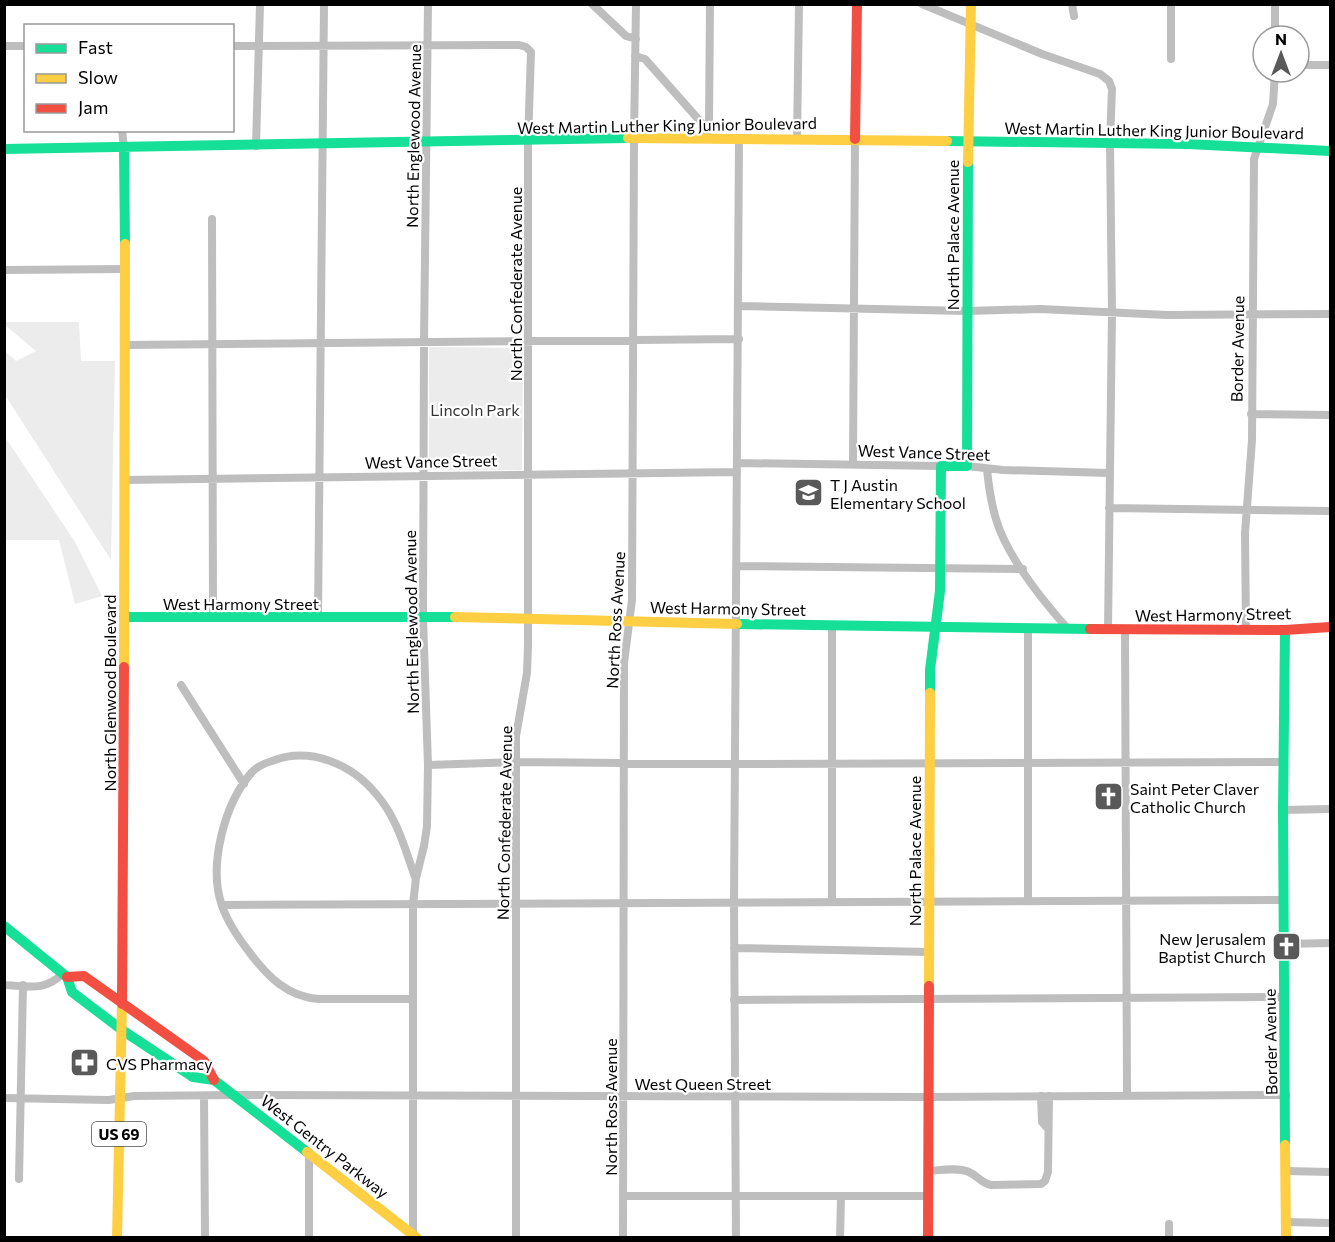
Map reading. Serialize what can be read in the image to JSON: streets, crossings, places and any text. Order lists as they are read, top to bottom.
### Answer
{
  "streets": {
    "street": [
      "West Martin Luther King Junior Boulevard",
      "North Englewood Avenue",
      "North Palace Avenue",
      "North Confederate Avenue",
      "Border Avenue",
      "West Vance Street",
      "West Harmony Street",
      "North Ross Avenue",
      "North Glenwood Boulevard",
      "West Queen Street",
      "US 69",
      "West Gentry Parkway"
    ]
  },
  "crossings": [
    ["West Martin Luther King Junior Boulevard", "North Englewood Avenue"],
    ["West Martin Luther King Junior Boulevard", "North Palace Avenue"],
    ["West Martin Luther King Junior Boulevard", "North Confederate Avenue"],
    ["West Martin Luther King Junior Boulevard", "Border Avenue"],
    ["West Martin Luther King Junior Boulevard", "North Ross Avenue"],
    ["West Martin Luther King Junior Boulevard", "North Glenwood Boulevard"],
    ["North Englewood Avenue", "North Confederate Avenue"],
    ["North Englewood Avenue", "West Vance Street"],
    ["North Englewood Avenue", "West Harmony Street"],
    ["North Englewood Avenue", "West Queen Street"],
    ["North Englewood Avenue", "West Gentry Parkway"],
    ["North Palace Avenue", "West Vance Street"],
    ["North Palace Avenue", "West Harmony Street"],
    ["North Palace Avenue", "West Queen Street"],
    ["North Confederate Avenue", "West Vance Street"],
    ["North Confederate Avenue", "West Harmony Street"],
    ["North Confederate Avenue", "West Queen Street"],
    ["Border Avenue", "West Harmony Street"],
    ["Border Avenue", "West Queen Street"],
    ["West Vance Street", "North Ross Avenue"],
    ["West Vance Street", "North Glenwood Boulevard"],
    ["West Harmony Street", "North Ross Avenue"],
    ["West Harmony Street", "North Glenwood Boulevard"],
    ["North Ross Avenue", "West Queen Street"],
    ["North Glenwood Boulevard", "West Queen Street"],
    ["North Glenwood Boulevard", "West Gentry Parkway"],
    ["West Queen Street", "West Gentry Parkway"]
  ],
  "parks": ["Lincoln Park"],
  "places": {
    "school or university": ["T J Austin Elementary School"],
    "church": ["Saint Peter Claver Catholic Church", "New Jerusalem Baptist Church"],
    "pharmacy": ["CVS Pharmacy"]
  },
  "legend": ["Fast", "Slow", "Jam"],
  "north": "top"
}
